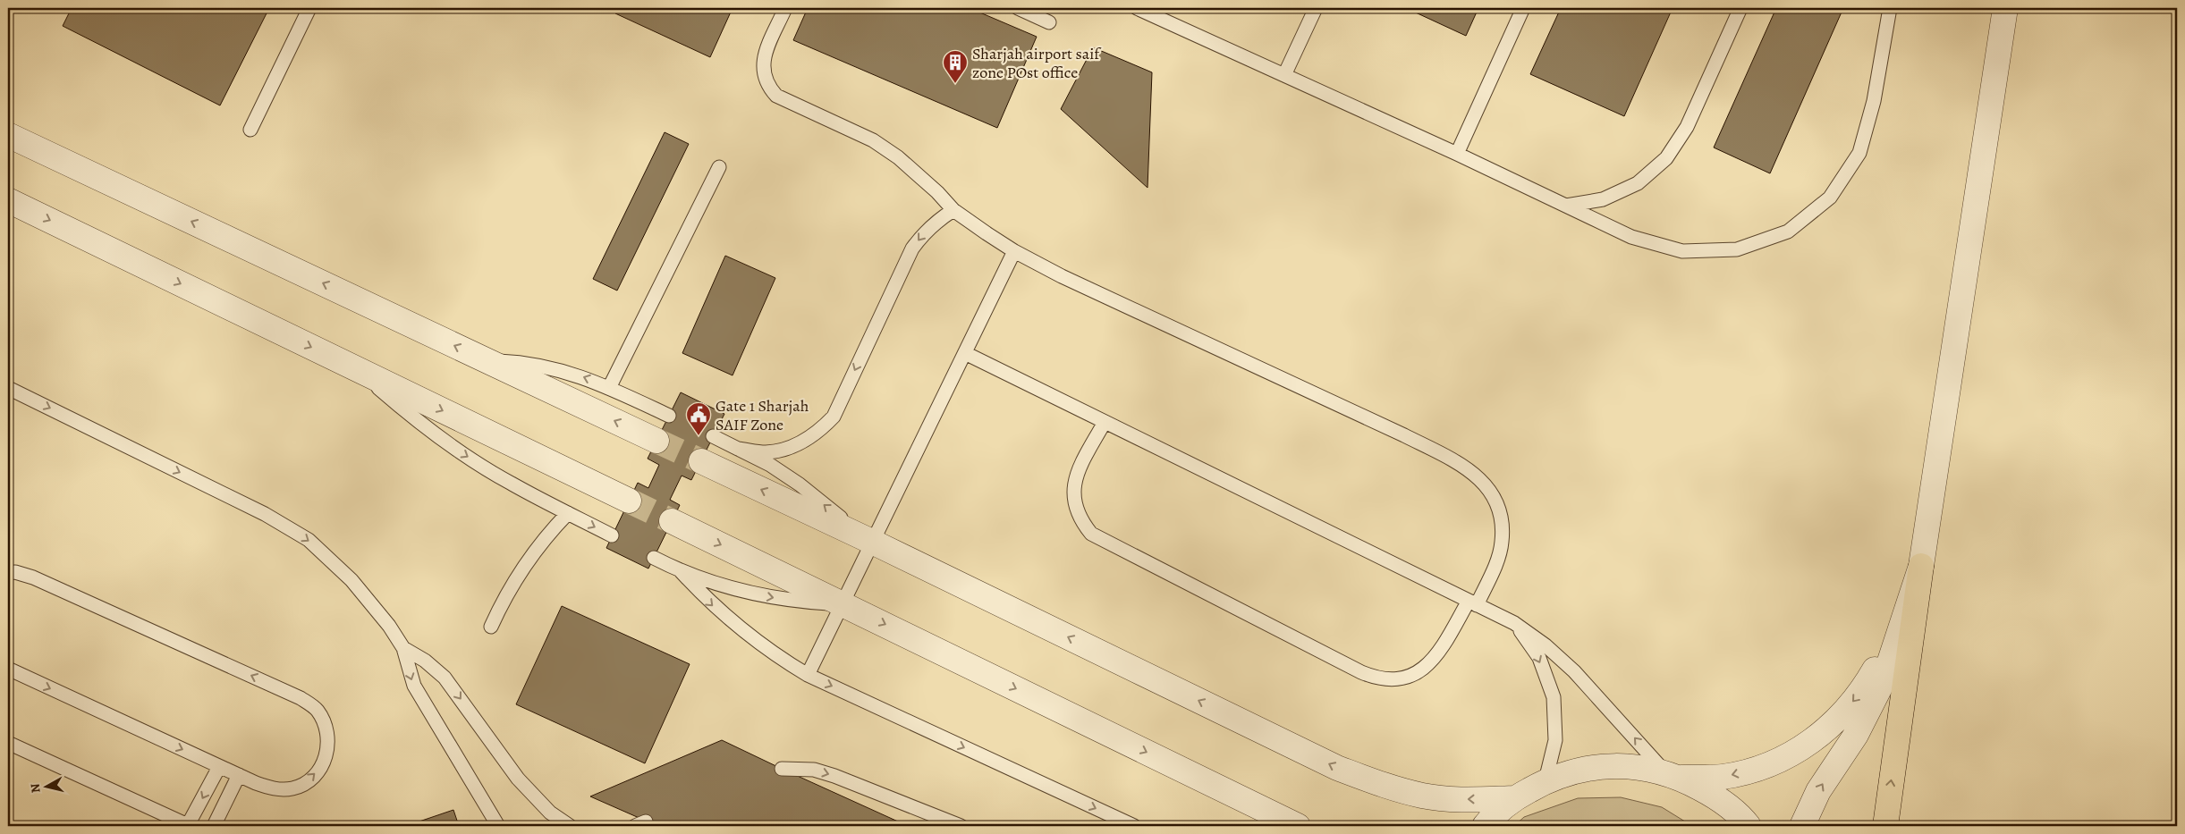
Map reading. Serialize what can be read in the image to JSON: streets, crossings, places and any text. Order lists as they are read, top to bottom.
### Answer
{
  "places": {
    "building": ["Sharjah airport saif zone POst office"],
    "public building": ["Gate 1 Sharjah SAIF Zone"]
  },
  "north": "left"
}
